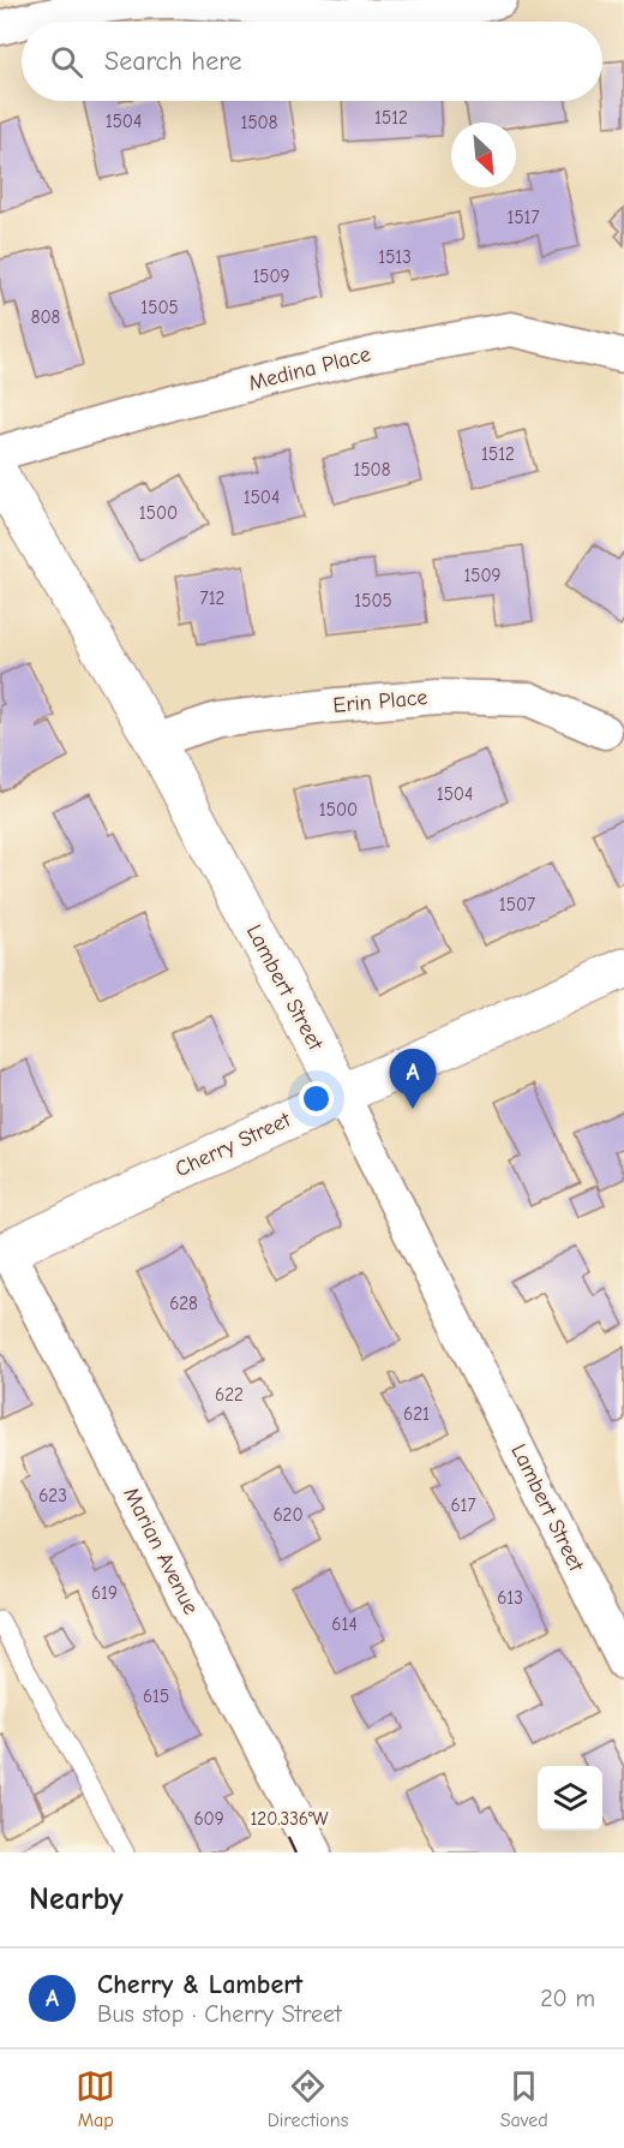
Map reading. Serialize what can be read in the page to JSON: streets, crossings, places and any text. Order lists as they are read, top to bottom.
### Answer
{
  "streets": {
    "street": [
      "Medina Place",
      "Erin Place",
      "Lambert Street",
      "Cherry Street",
      "Marian Avenue"
    ]
  },
  "crossings": [
    ["Erin Place", "Lambert Street"],
    ["Lambert Street", "Cherry Street"],
    ["Cherry Street", "Marian Avenue"]
  ],
  "house_numbers": [
    "1512",
    "1504",
    "1508",
    "1517",
    "1513",
    "1509",
    "1505",
    "808",
    "1512",
    "1508",
    "1504",
    "1500",
    "1509",
    "712",
    "1505",
    "1504",
    "1500",
    "1507",
    "628",
    "622",
    "621",
    "623",
    "617",
    "620",
    "619",
    "613",
    "614",
    "615",
    "609"
  ],
  "north": "bottom right",
  "page": {
    "search": "Search here",
    "pins": "A",
    "heading": "Nearby",
    "list": [
      {
        "mark": "A",
        "name": "Cherry & Lambert",
        "note": "Bus stop · Cherry Street",
        "value": "20 m"
      }
    ],
    "nav": ["Map", "Directions", "Saved"]
  },
  "coordinates": ["120.336°W"]
}
